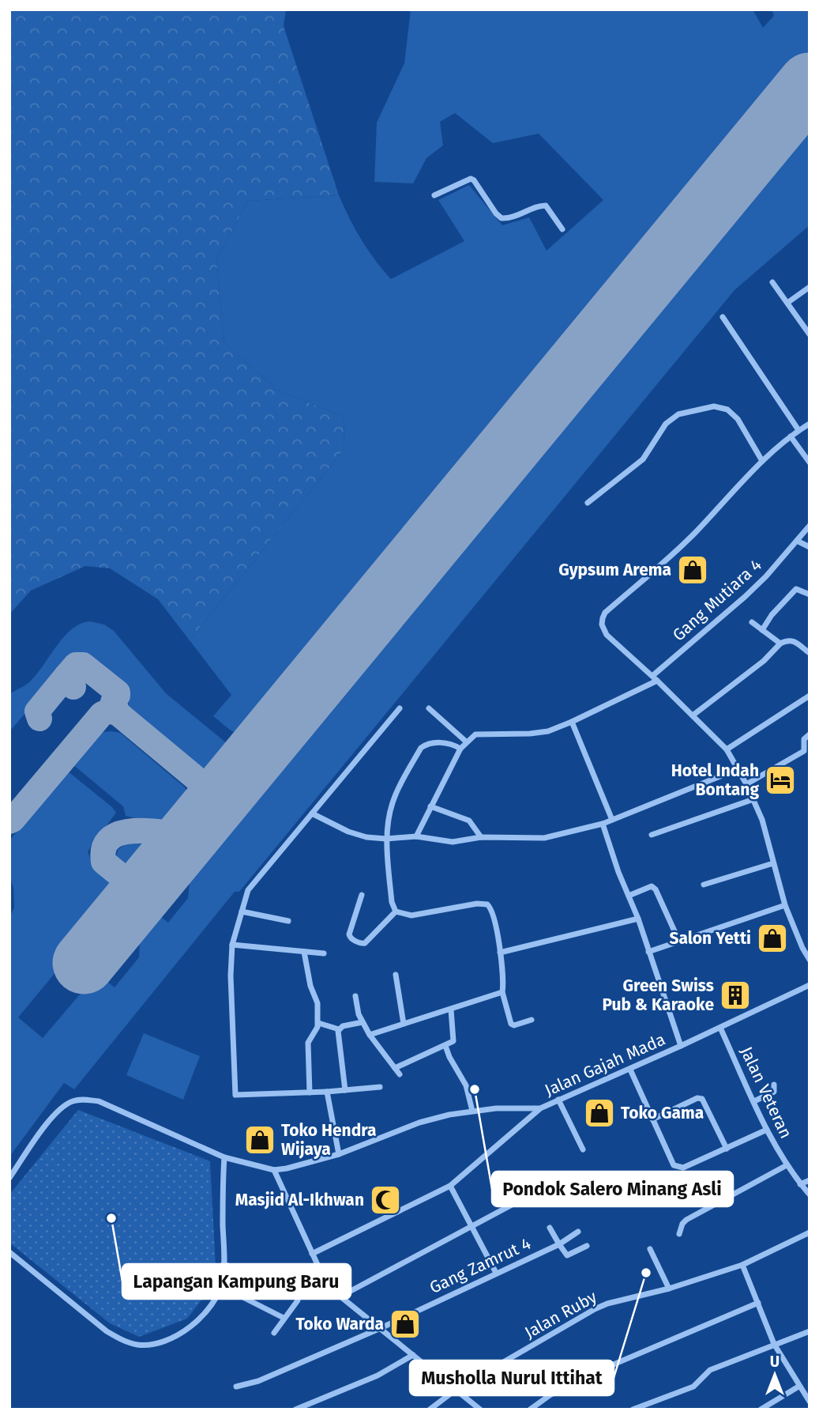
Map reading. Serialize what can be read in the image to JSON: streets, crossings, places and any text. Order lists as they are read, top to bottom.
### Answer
{
  "streets": {
    "street": [
      "Gang Mutiara 4",
      "Jalan Gajah Mada",
      "Jalan Veteran",
      "Gang Zamrut 4",
      "Jalan Ruby"
    ]
  },
  "crossings": [
    ["Jalan Gajah Mada", "Jalan Veteran"]
  ],
  "places": {
    "shop": [
      "Gypsum Arema",
      "Salon Yetti",
      "Toko Gama",
      "Toko Hendra Wijaya",
      "Toko Warda"
    ],
    "hotel": ["Hotel Indah Bontang"],
    "building": ["Green Swiss Pub & Karaoke"],
    "other": ["Pondok Salero Minang Asli", "Lapangan Kampung Baru", "Musholla Nurul Ittihat"],
    "mosque": ["Masjid Al-Ikhwan"]
  },
  "north": "top"
}
